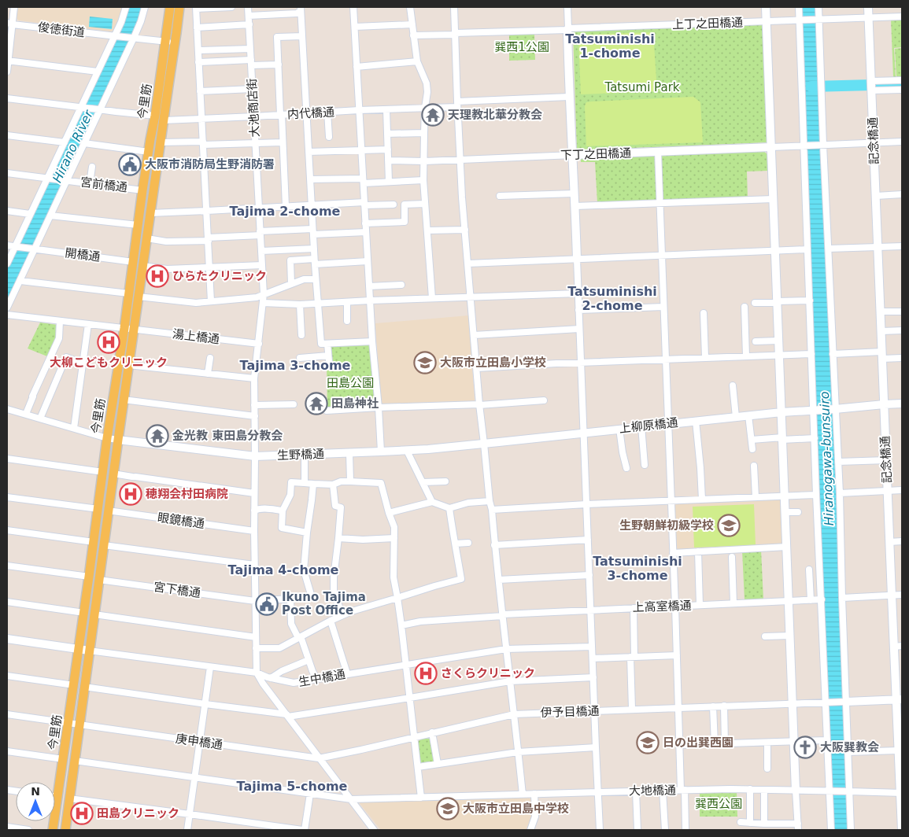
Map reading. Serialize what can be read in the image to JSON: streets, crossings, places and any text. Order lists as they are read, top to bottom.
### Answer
{
  "streets": {
    "main road": ["今里筋"],
    "street": [
      "上丁之田橋通",
      "俊徳街道",
      "大池商店街",
      "内代橋通",
      "記念橋通",
      "下丁之田橋通",
      "宮前橋通",
      "開橋通",
      "湯上橋通",
      "上柳原橋通",
      "生野橋通",
      "眼鏡橋通",
      "宮下橋通",
      "上高室橋通",
      "生中橋通",
      "伊予目橋通",
      "庚申橋通",
      "大地橋通"
    ]
  },
  "crossings": [
    ["俊徳街道", "今里筋"],
    ["今里筋", "内代橋通"],
    ["今里筋", "宮前橋通"],
    ["今里筋", "開橋通"],
    ["今里筋", "湯上橋通"],
    ["今里筋", "生野橋通"],
    ["今里筋", "眼鏡橋通"],
    ["今里筋", "宮下橋通"],
    ["今里筋", "生中橋通"],
    ["今里筋", "庚申橋通"],
    ["今里筋", "大地橋通"],
    ["大池商店街", "内代橋通"],
    ["大池商店街", "湯上橋通"],
    ["大池商店街", "生野橋通"],
    ["大池商店街", "眼鏡橋通"],
    ["大池商店街", "宮下橋通"],
    ["大池商店街", "生中橋通"],
    ["上柳原橋通", "生野橋通"],
    ["伊予目橋通", "庚申橋通"]
  ],
  "districts": [
    "Tatsuminishi 1-chome",
    "Tajima 2-chome",
    "Tatsuminishi 2-chome",
    "Tajima 3-chome",
    "Tatsuminishi 3-chome",
    "Tajima 4-chome",
    "Tajima 5-chome"
  ],
  "water": ["Hirano River", "Hiranogawa-bunsuiro"],
  "parks": [
    "巽西1公園",
    "Tatsumi Park",
    "田島公園",
    "巽西公園"
  ],
  "places": {
    "temple": ["天理教北華分教会", "田島神社", "金光教 東田島分教会"],
    "public building": ["大阪市消防局生野消防署", "Ikuno Tajima Post Office"],
    "hospital": [
      "ひらたクリニック",
      "大柳こどもクリニック",
      "穂翔会村田病院",
      "さくらクリニック",
      "田島クリニック"
    ],
    "school or university": [
      "大阪市立田島小学校",
      "生野朝鮮初級学校",
      "日の出巽西園",
      "大阪市立田島中学校"
    ],
    "church": ["大阪巽教会"]
  },
  "north": "top"
}
